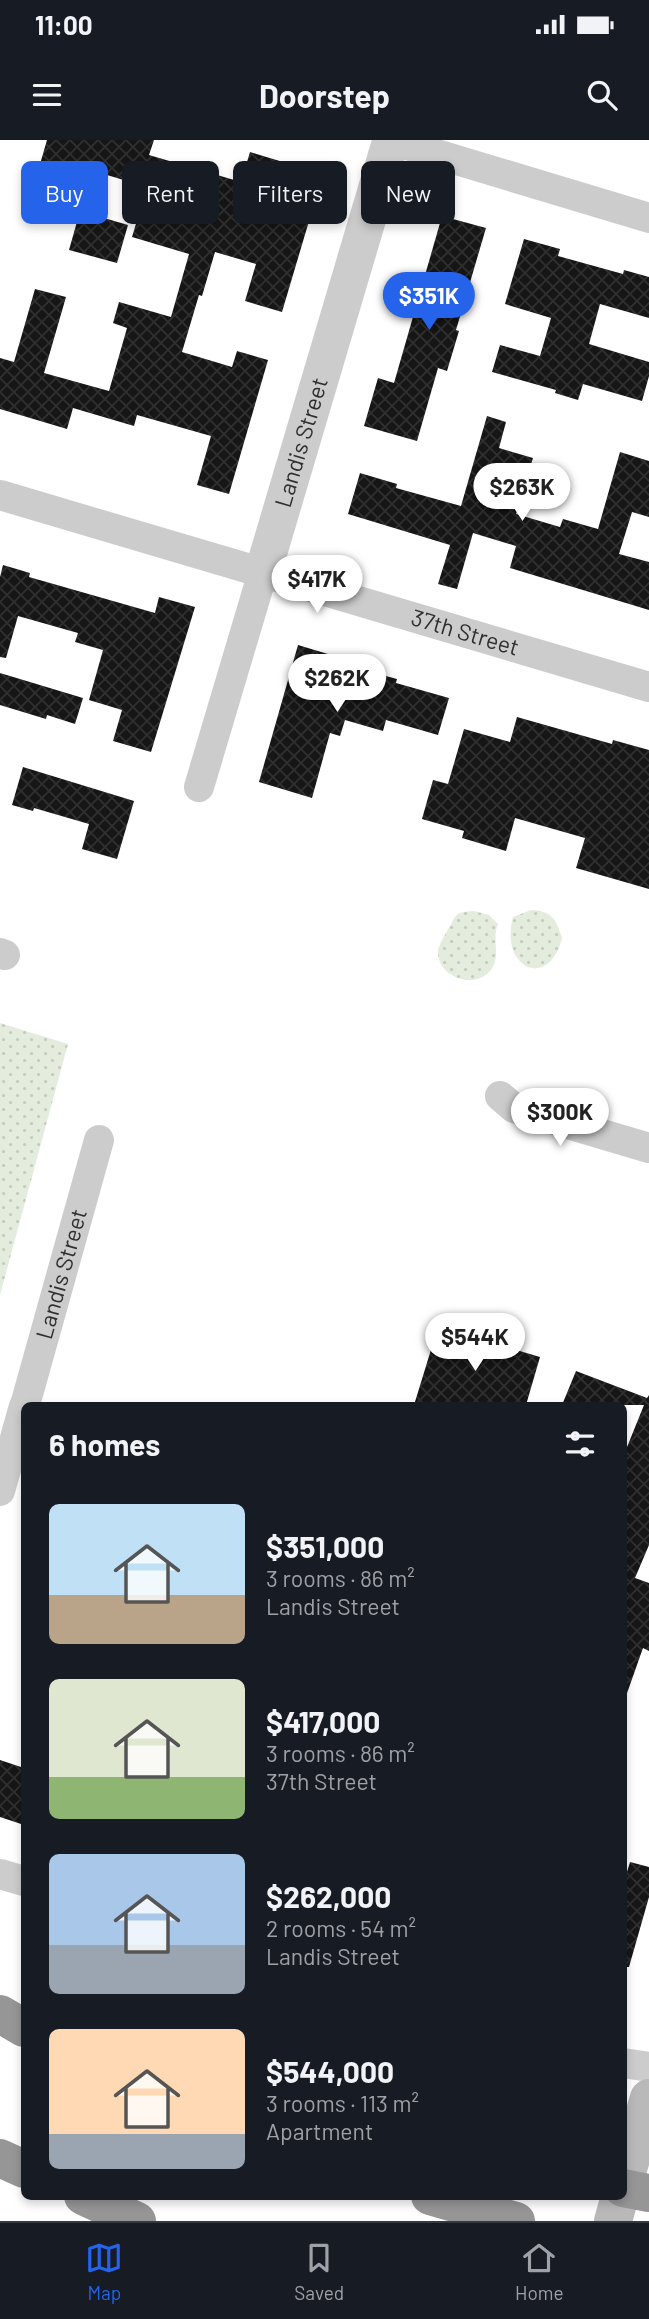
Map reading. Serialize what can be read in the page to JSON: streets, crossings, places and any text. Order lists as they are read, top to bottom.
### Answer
{
  "streets": {
    "street": ["Landis Street", "37th Street"]
  },
  "crossings": [
    ["Landis Street", "37th Street"]
  ],
  "page": {
    "status": "11:00",
    "header": "Doorstep",
    "chip": [
      "Buy",
      "Rent",
      "Filters",
      "New"
    ],
    "price": [
      "$351K",
      "$263K",
      "$417K",
      "$262K",
      "$300K",
      "$544K"
    ],
    "heading": "6 homes",
    "list": [
      {
        "name": "$351,000",
        "note": "3 rooms · 86 m² · Landis Street"
      },
      {
        "name": "$417,000",
        "note": "3 rooms · 86 m² · 37th Street"
      },
      {
        "name": "$262,000",
        "note": "2 rooms · 54 m² · Landis Street"
      },
      {
        "name": "$544,000",
        "note": "3 rooms · 113 m² · Apartment"
      }
    ],
    "tabs": ["Map", "Saved", "Home"]
  }
}
